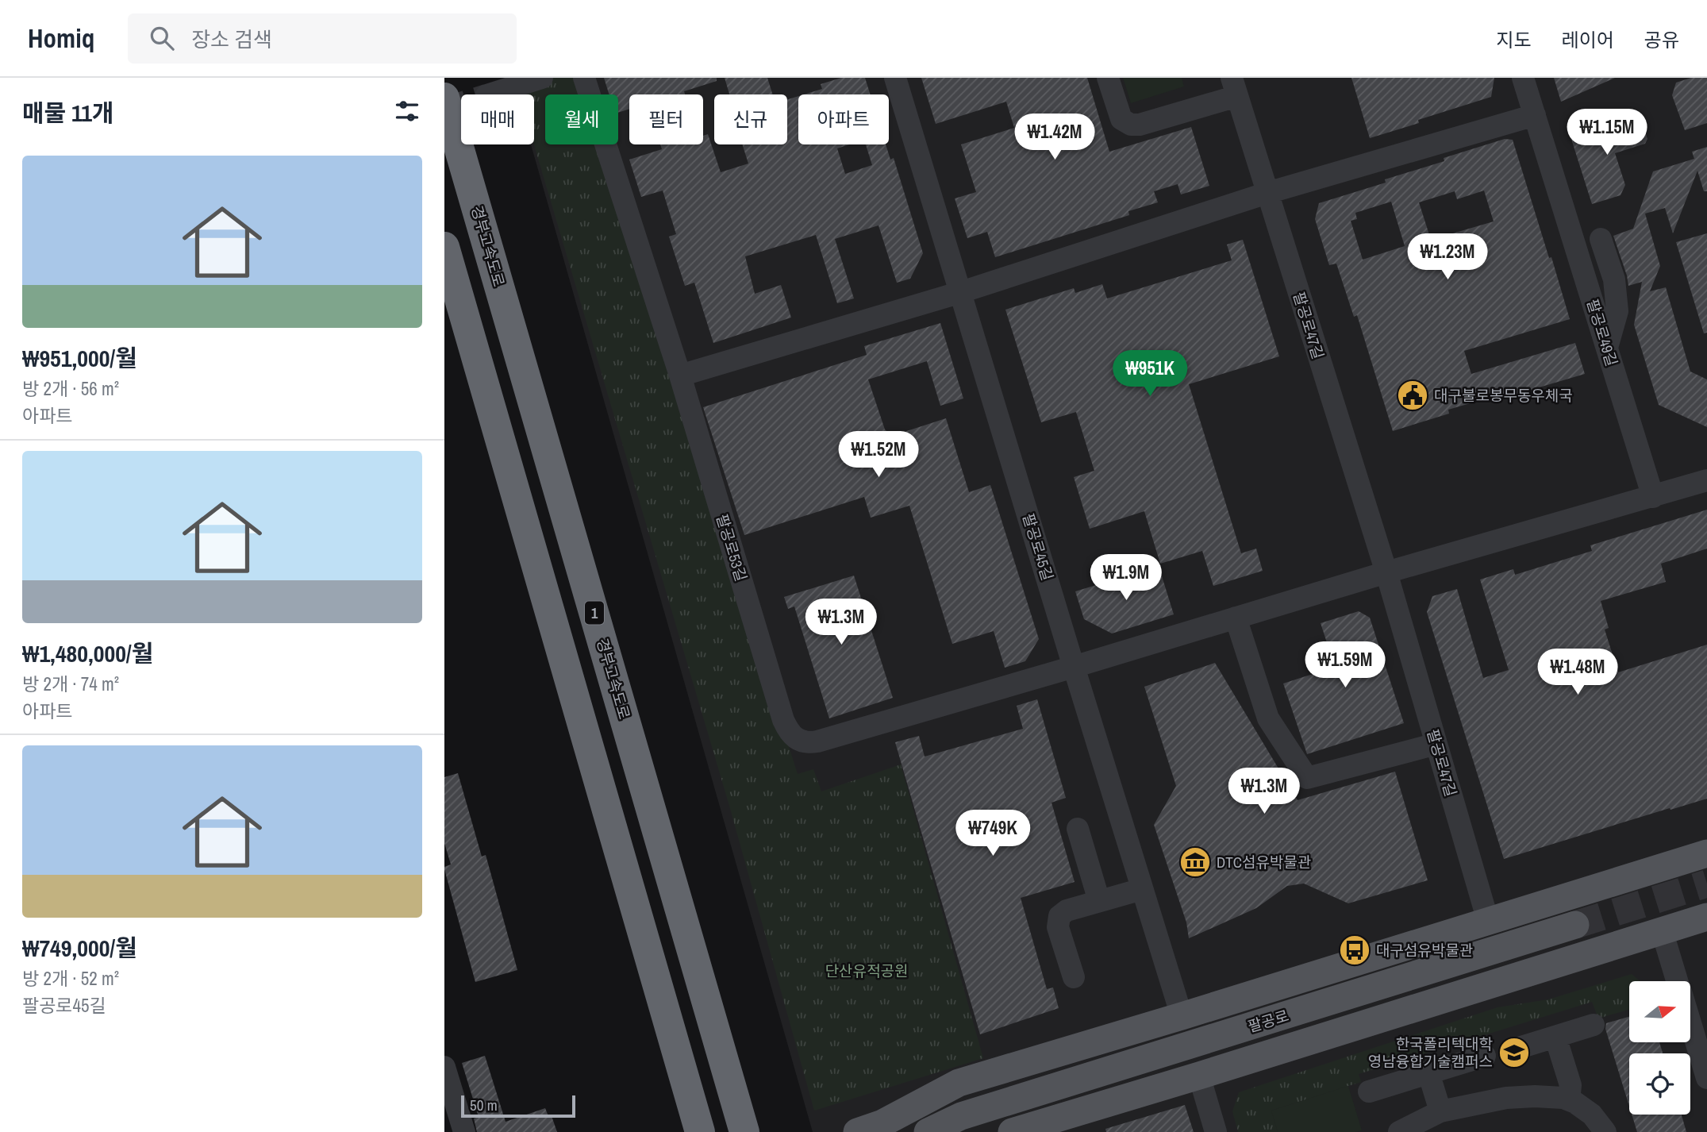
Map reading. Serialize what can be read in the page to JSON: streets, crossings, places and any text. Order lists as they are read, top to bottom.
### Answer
{
  "streets": {
    "highway": ["경부고속도로", "1"],
    "main road": ["팔공로"],
    "street": [
      "팔공로47길",
      "팔공로49길",
      "팔공로45길",
      "팔공로53길"
    ]
  },
  "crossings": [
    ["팔공로47길", "팔공로53길"],
    ["팔공로45길", "팔공로53길"]
  ],
  "parks": ["단산유적공원"],
  "places": {
    "public building": ["대구불로봉무동우체국"],
    "museum": ["DTC섬유박물관"],
    "bus stop": ["대구섬유박물관"],
    "school or university": ["한국폴리텍대학 영남융합기술캠퍼스"]
  },
  "scale_bar": "50 m",
  "north": "right",
  "page": {
    "header": "Homiq",
    "search": "장소 검색",
    "nav": ["지도", "레이어", "공유"],
    "heading": "매물 11개",
    "chip": [
      "매매",
      "월세",
      "필터",
      "신규",
      "아파트"
    ],
    "price": [
      "₩1.15M",
      "₩1.42M",
      "₩1.23M",
      "₩951K",
      "₩1.52M",
      "₩1.9M",
      "₩1.3M",
      "₩1.59M",
      "₩1.48M",
      "₩1.3M",
      "₩749K"
    ],
    "list": [
      {
        "name": "₩951,000/월",
        "note": "방 2개 · 56 m² · 아파트"
      },
      {
        "name": "₩1,480,000/월",
        "note": "방 2개 · 74 m² · 아파트"
      },
      {
        "name": "₩749,000/월",
        "note": "방 2개 · 52 m² · 팔공로45길"
      }
    ],
    "scale": "50 m"
  }
}
